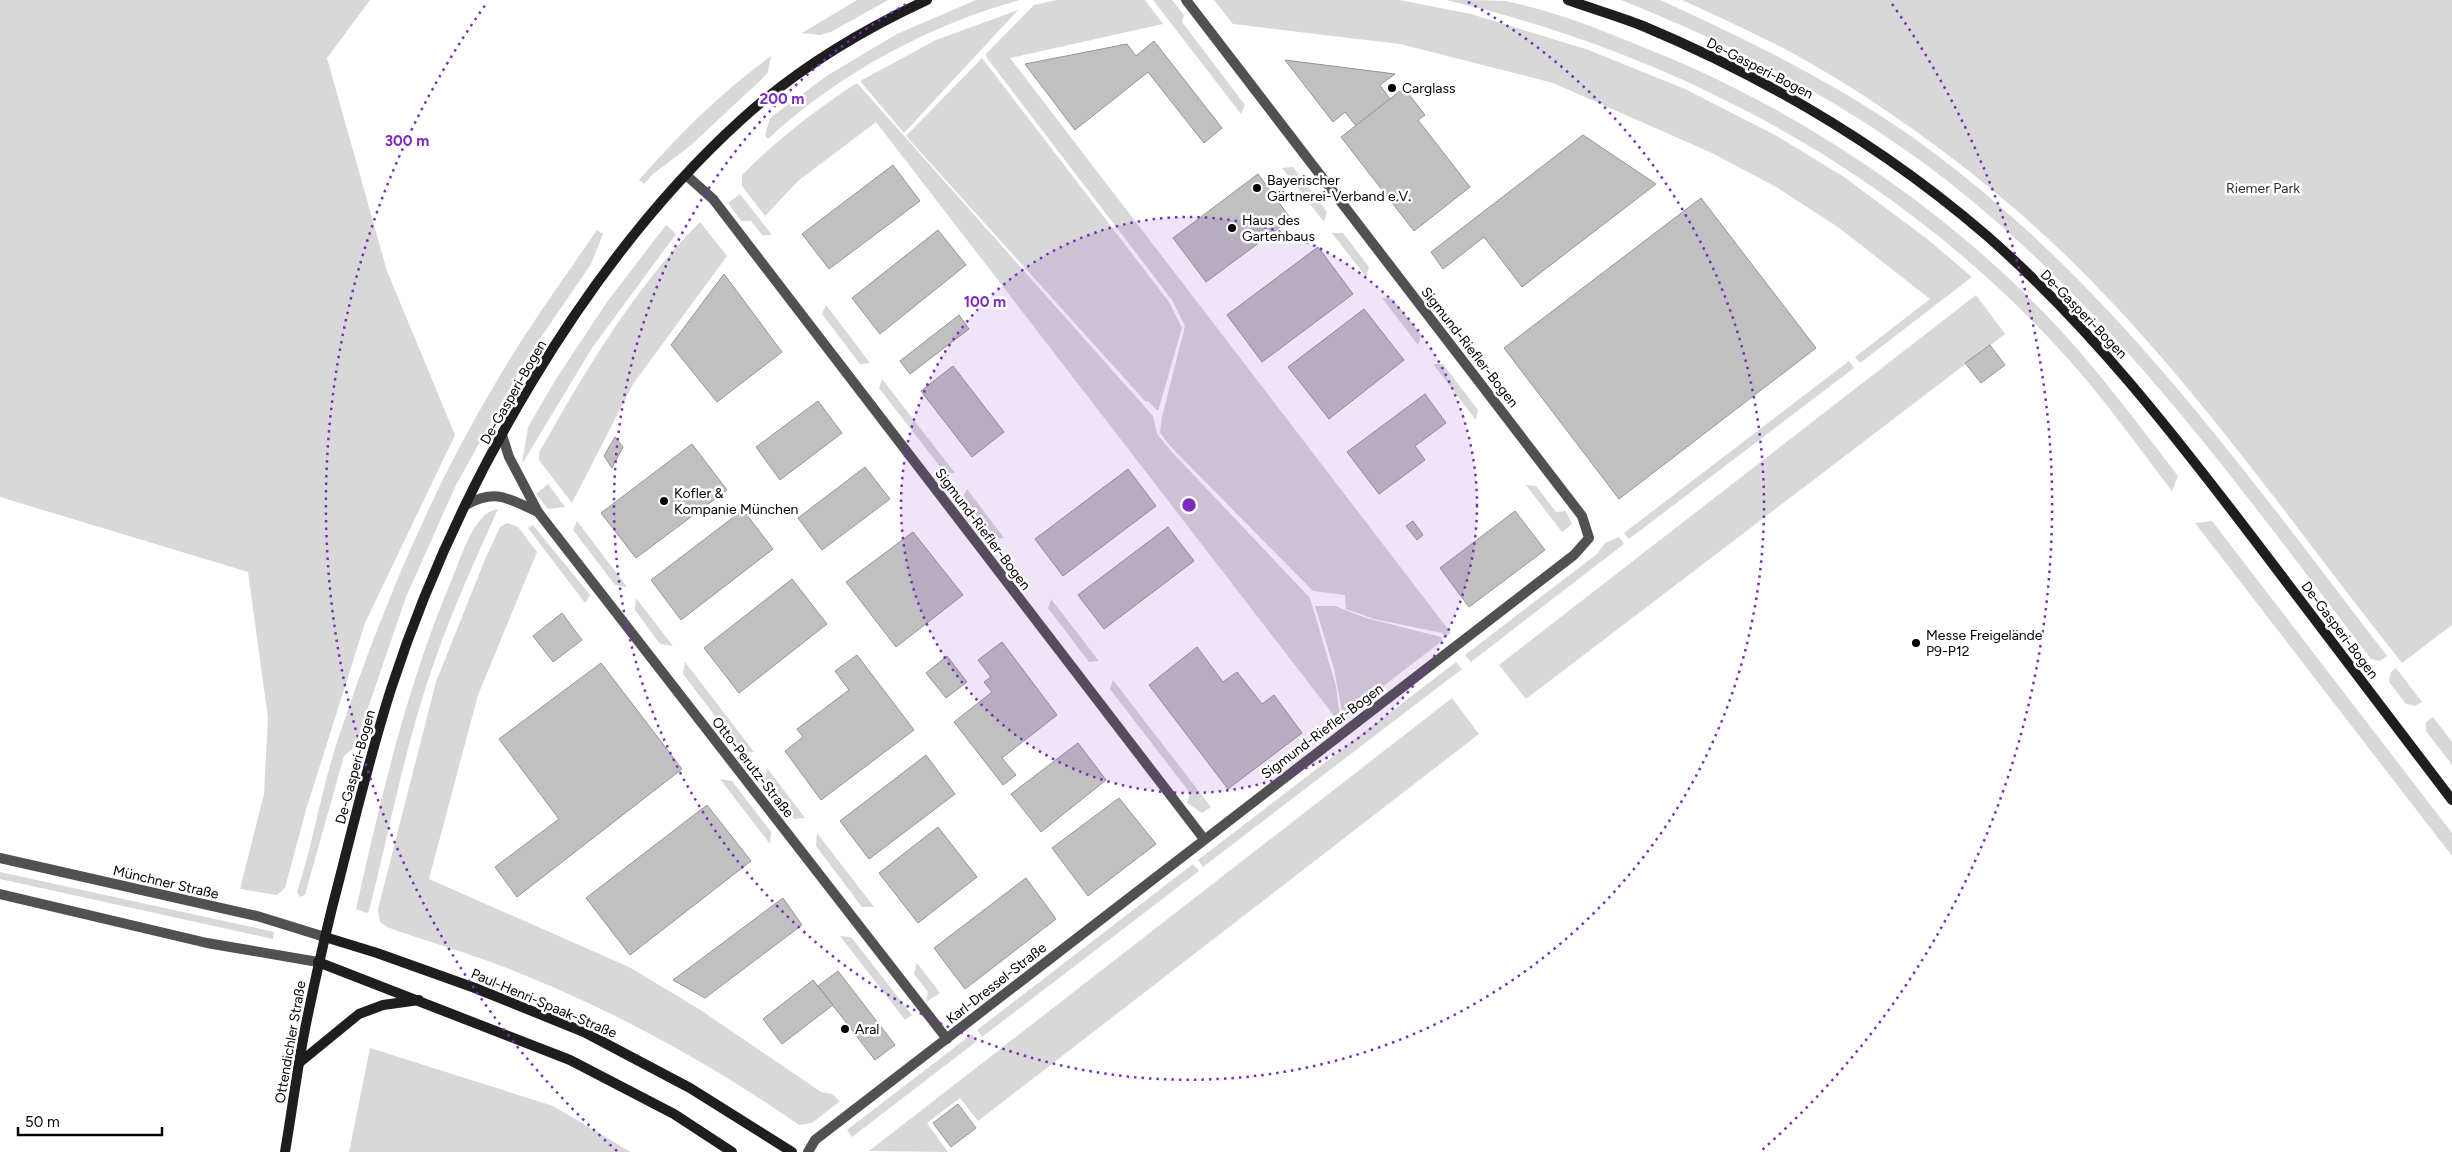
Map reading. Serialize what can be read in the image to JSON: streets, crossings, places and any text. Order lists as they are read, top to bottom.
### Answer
{
  "streets": {
    "main road": ["De-Gasperi-Bogen", "Paul-Henri-Spaak-Straße", "Ottendichler Straße"],
    "street": [
      "Sigmund-Riefler-Bogen",
      "Otto-Perutz-Straße",
      "Münchner Straße",
      "Karl-Dressel-Straße"
    ]
  },
  "crossings": [
    ["De-Gasperi-Bogen", "Sigmund-Riefler-Bogen"],
    ["De-Gasperi-Bogen", "Otto-Perutz-Straße"],
    ["De-Gasperi-Bogen", "Münchner Straße"],
    ["De-Gasperi-Bogen", "Paul-Henri-Spaak-Straße"],
    ["De-Gasperi-Bogen", "Ottendichler Straße"],
    ["Sigmund-Riefler-Bogen", "Karl-Dressel-Straße"],
    ["Otto-Perutz-Straße", "Karl-Dressel-Straße"],
    ["Münchner Straße", "Paul-Henri-Spaak-Straße"],
    ["Münchner Straße", "Ottendichler Straße"],
    ["Paul-Henri-Spaak-Straße", "Ottendichler Straße"]
  ],
  "parks": ["Riemer Park"],
  "places": [
    "Carglass",
    "Bayerischer Gärtnerei-Verband e.V.",
    "Haus des Gartenbaus",
    "Kofler & Kompanie München",
    "Messe Freigelände P9-P12",
    "Aral"
  ],
  "scale_bar": "50 m",
  "rings": ["200 m", "300 m", "100 m"]
}
